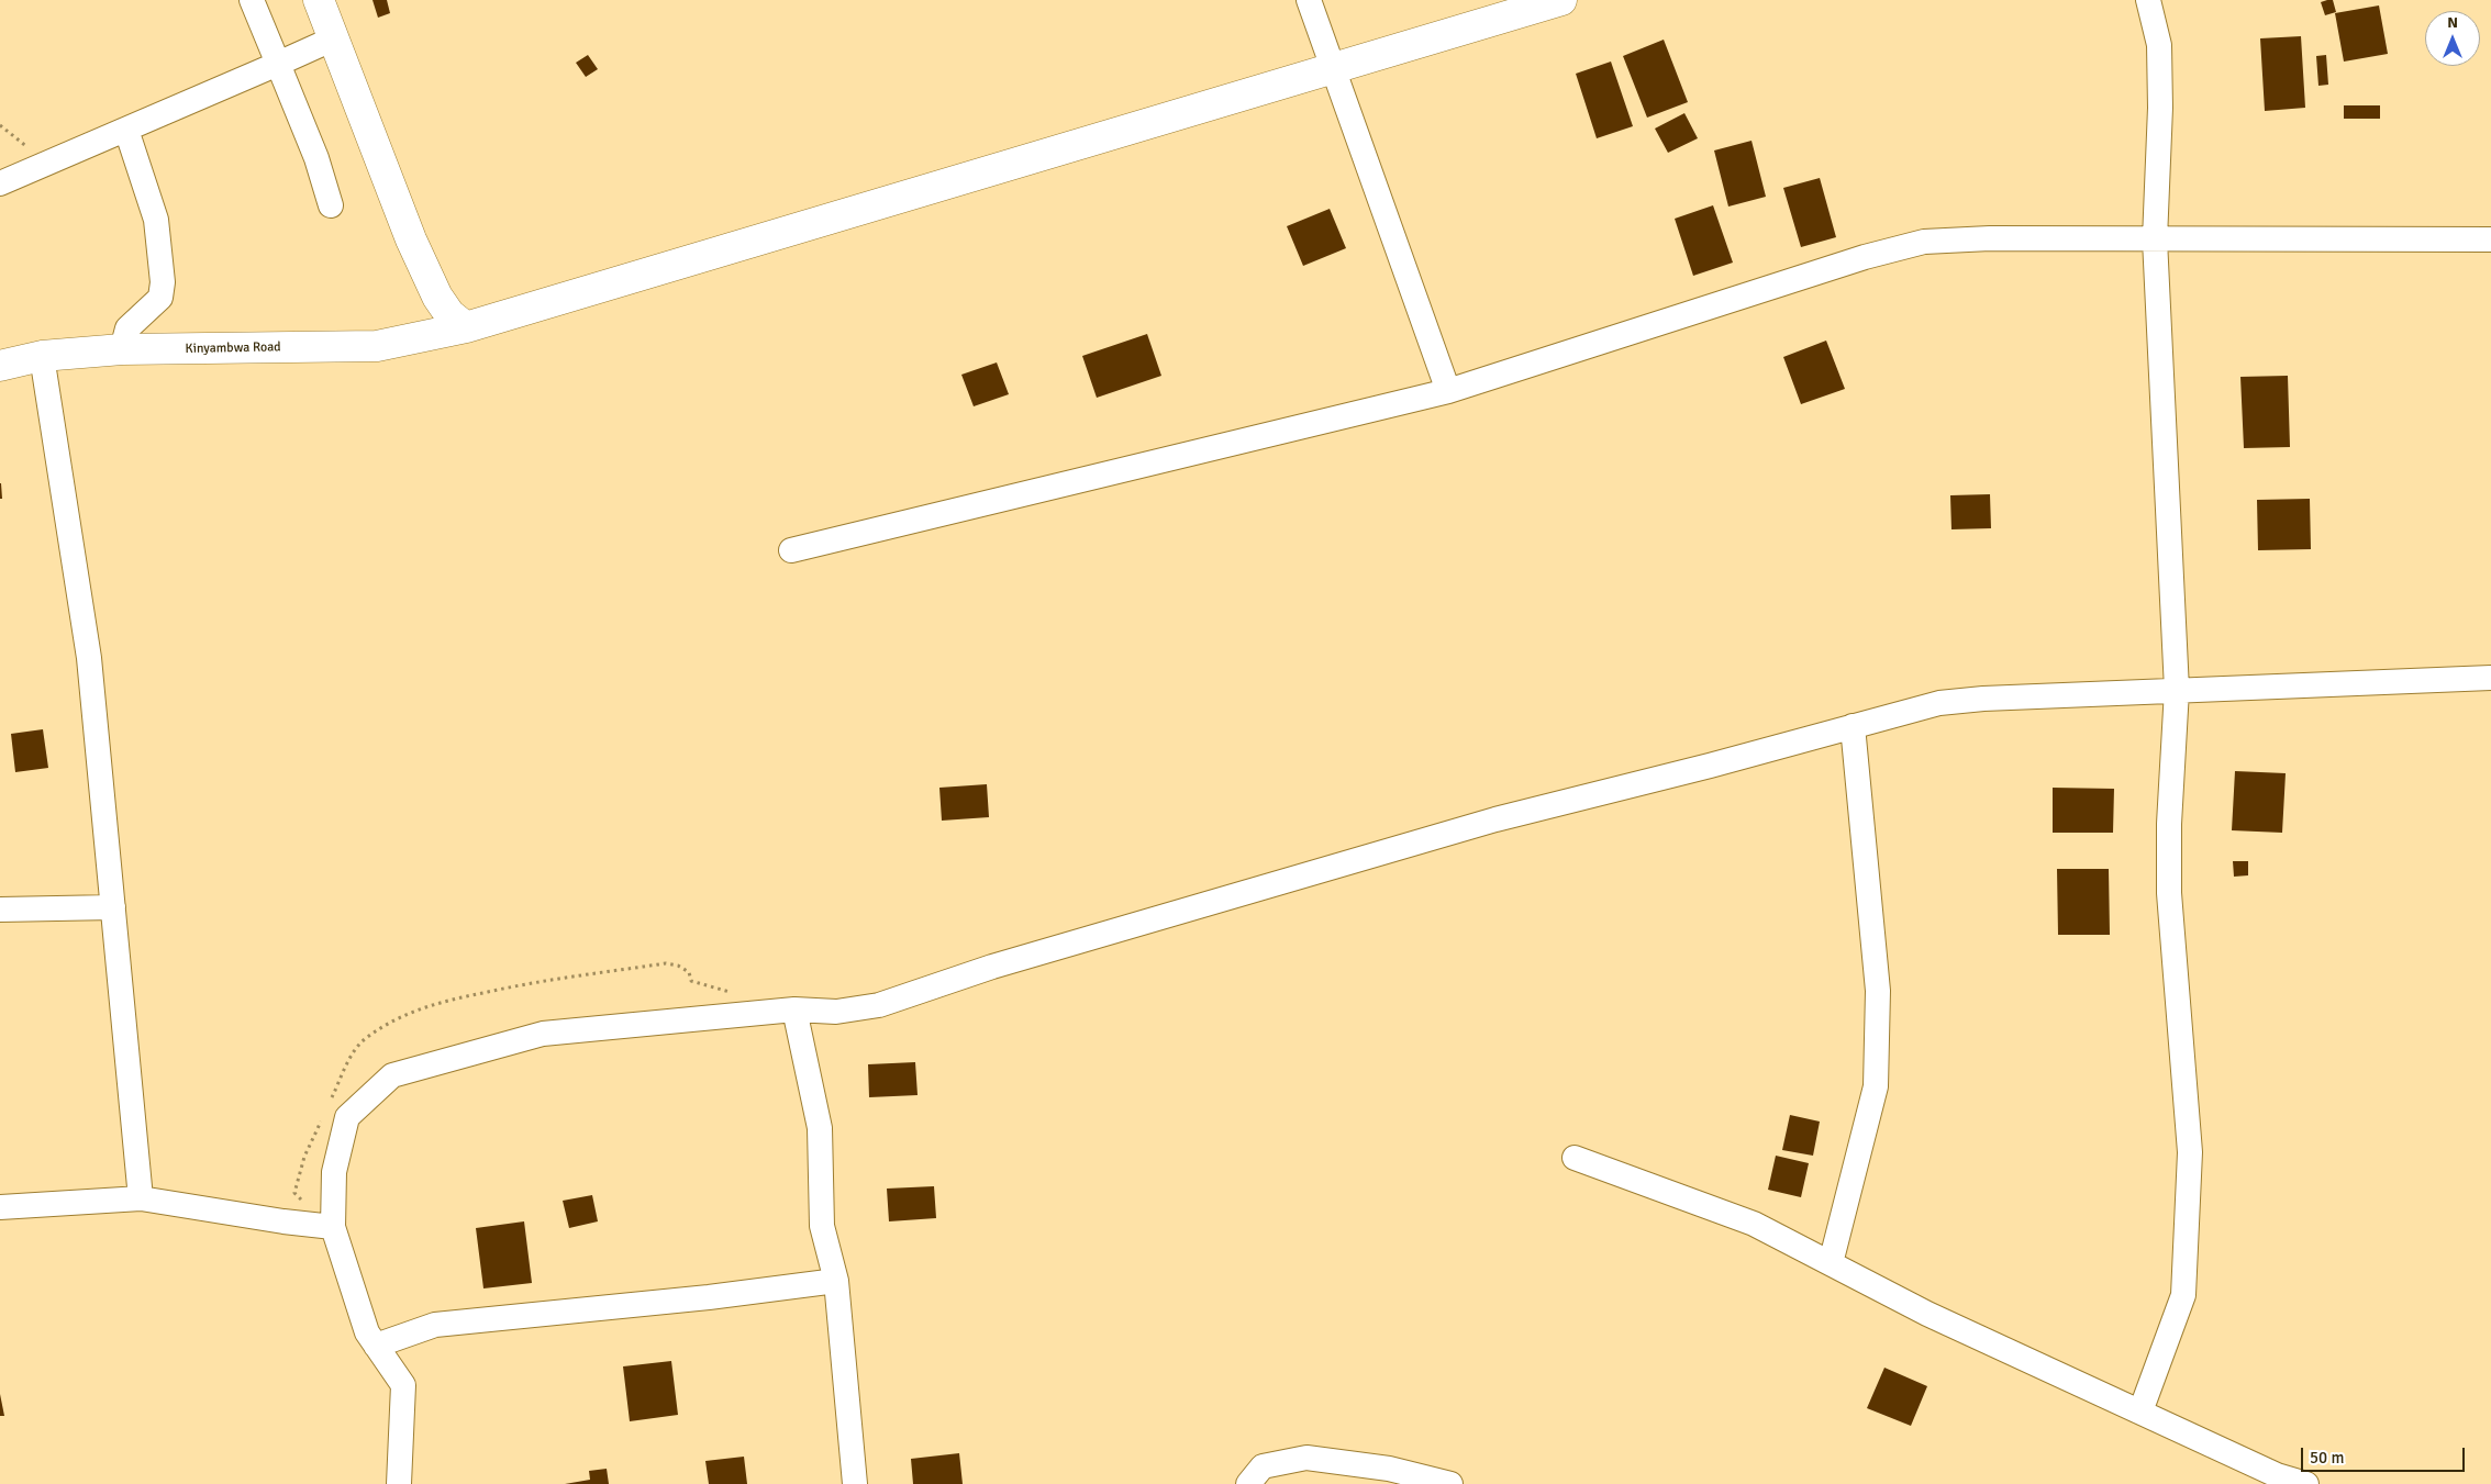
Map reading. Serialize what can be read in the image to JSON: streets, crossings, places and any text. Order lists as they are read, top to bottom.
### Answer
{
  "streets": {
    "street": ["Kinyambwa Road"]
  },
  "scale_bar": "50 m",
  "north": "top"
}
